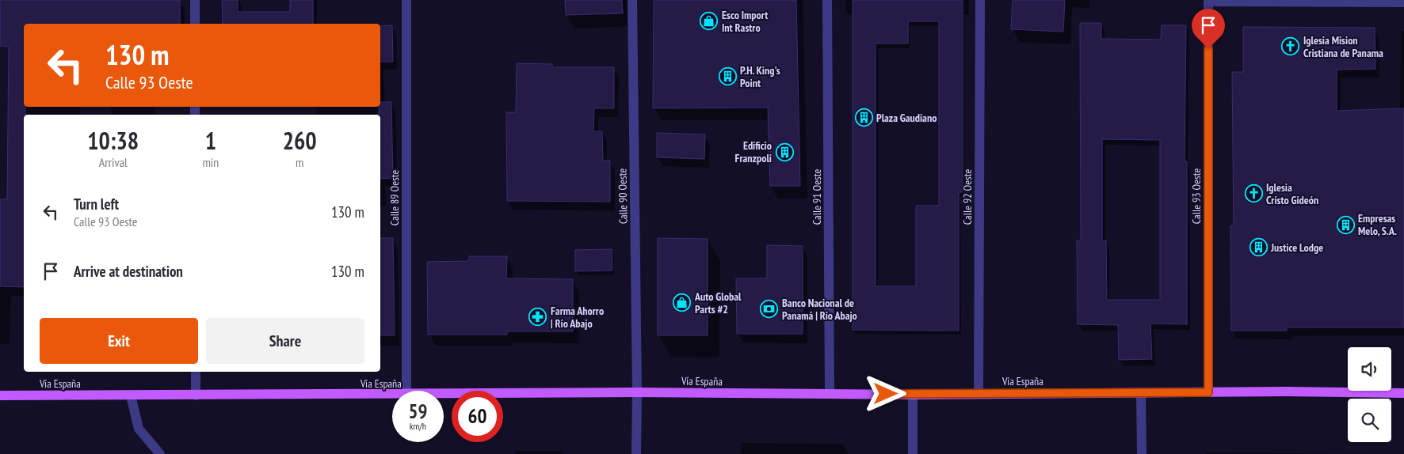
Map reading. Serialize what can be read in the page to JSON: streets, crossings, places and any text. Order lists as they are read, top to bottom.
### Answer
{
  "streets": {
    "main road": ["Vía España"],
    "street": [
      "Calle 90 Oeste",
      "Calle 93 Oeste",
      "Calle 91 Oeste",
      "Calle 92 Oeste",
      "Calle 89 Oeste"
    ]
  },
  "crossings": [
    ["Calle 90 Oeste", "Vía España"],
    ["Calle 93 Oeste", "Vía España"],
    ["Calle 91 Oeste", "Vía España"],
    ["Calle 92 Oeste", "Vía España"]
  ],
  "places": {
    "shop": ["Esco Import Int Rastro", "Auto Global Parts #2"],
    "church": ["Iglesia Mision Cristiana de Panama", "Iglesia Cristo Gideón"],
    "building": [
      "P.H. King's Point",
      "Plaza Gaudiano",
      "Edificio Franzpoli",
      "Empresas Melo, S.A.",
      "Justice Lodge"
    ],
    "bank": ["Banco Nacional de Panamá | Río Abajo"],
    "pharmacy": ["Farma Ahorro | Río Abajo"]
  },
  "page": {
    "turn": ["130 m", "Calle 93 Oeste"],
    "eta": [
      "10:38",
      "Arrival",
      "1",
      "min",
      "260",
      "m"
    ],
    "list": [
      {
        "name": "Turn left",
        "note": "Calle 93 Oeste",
        "value": "130 m"
      },
      {
        "name": "Arrive at destination",
        "value": "130 m"
      }
    ],
    "buttons": ["Exit", "Share"],
    "speed": "59 km/h",
    "limit": "60"
  }
}
